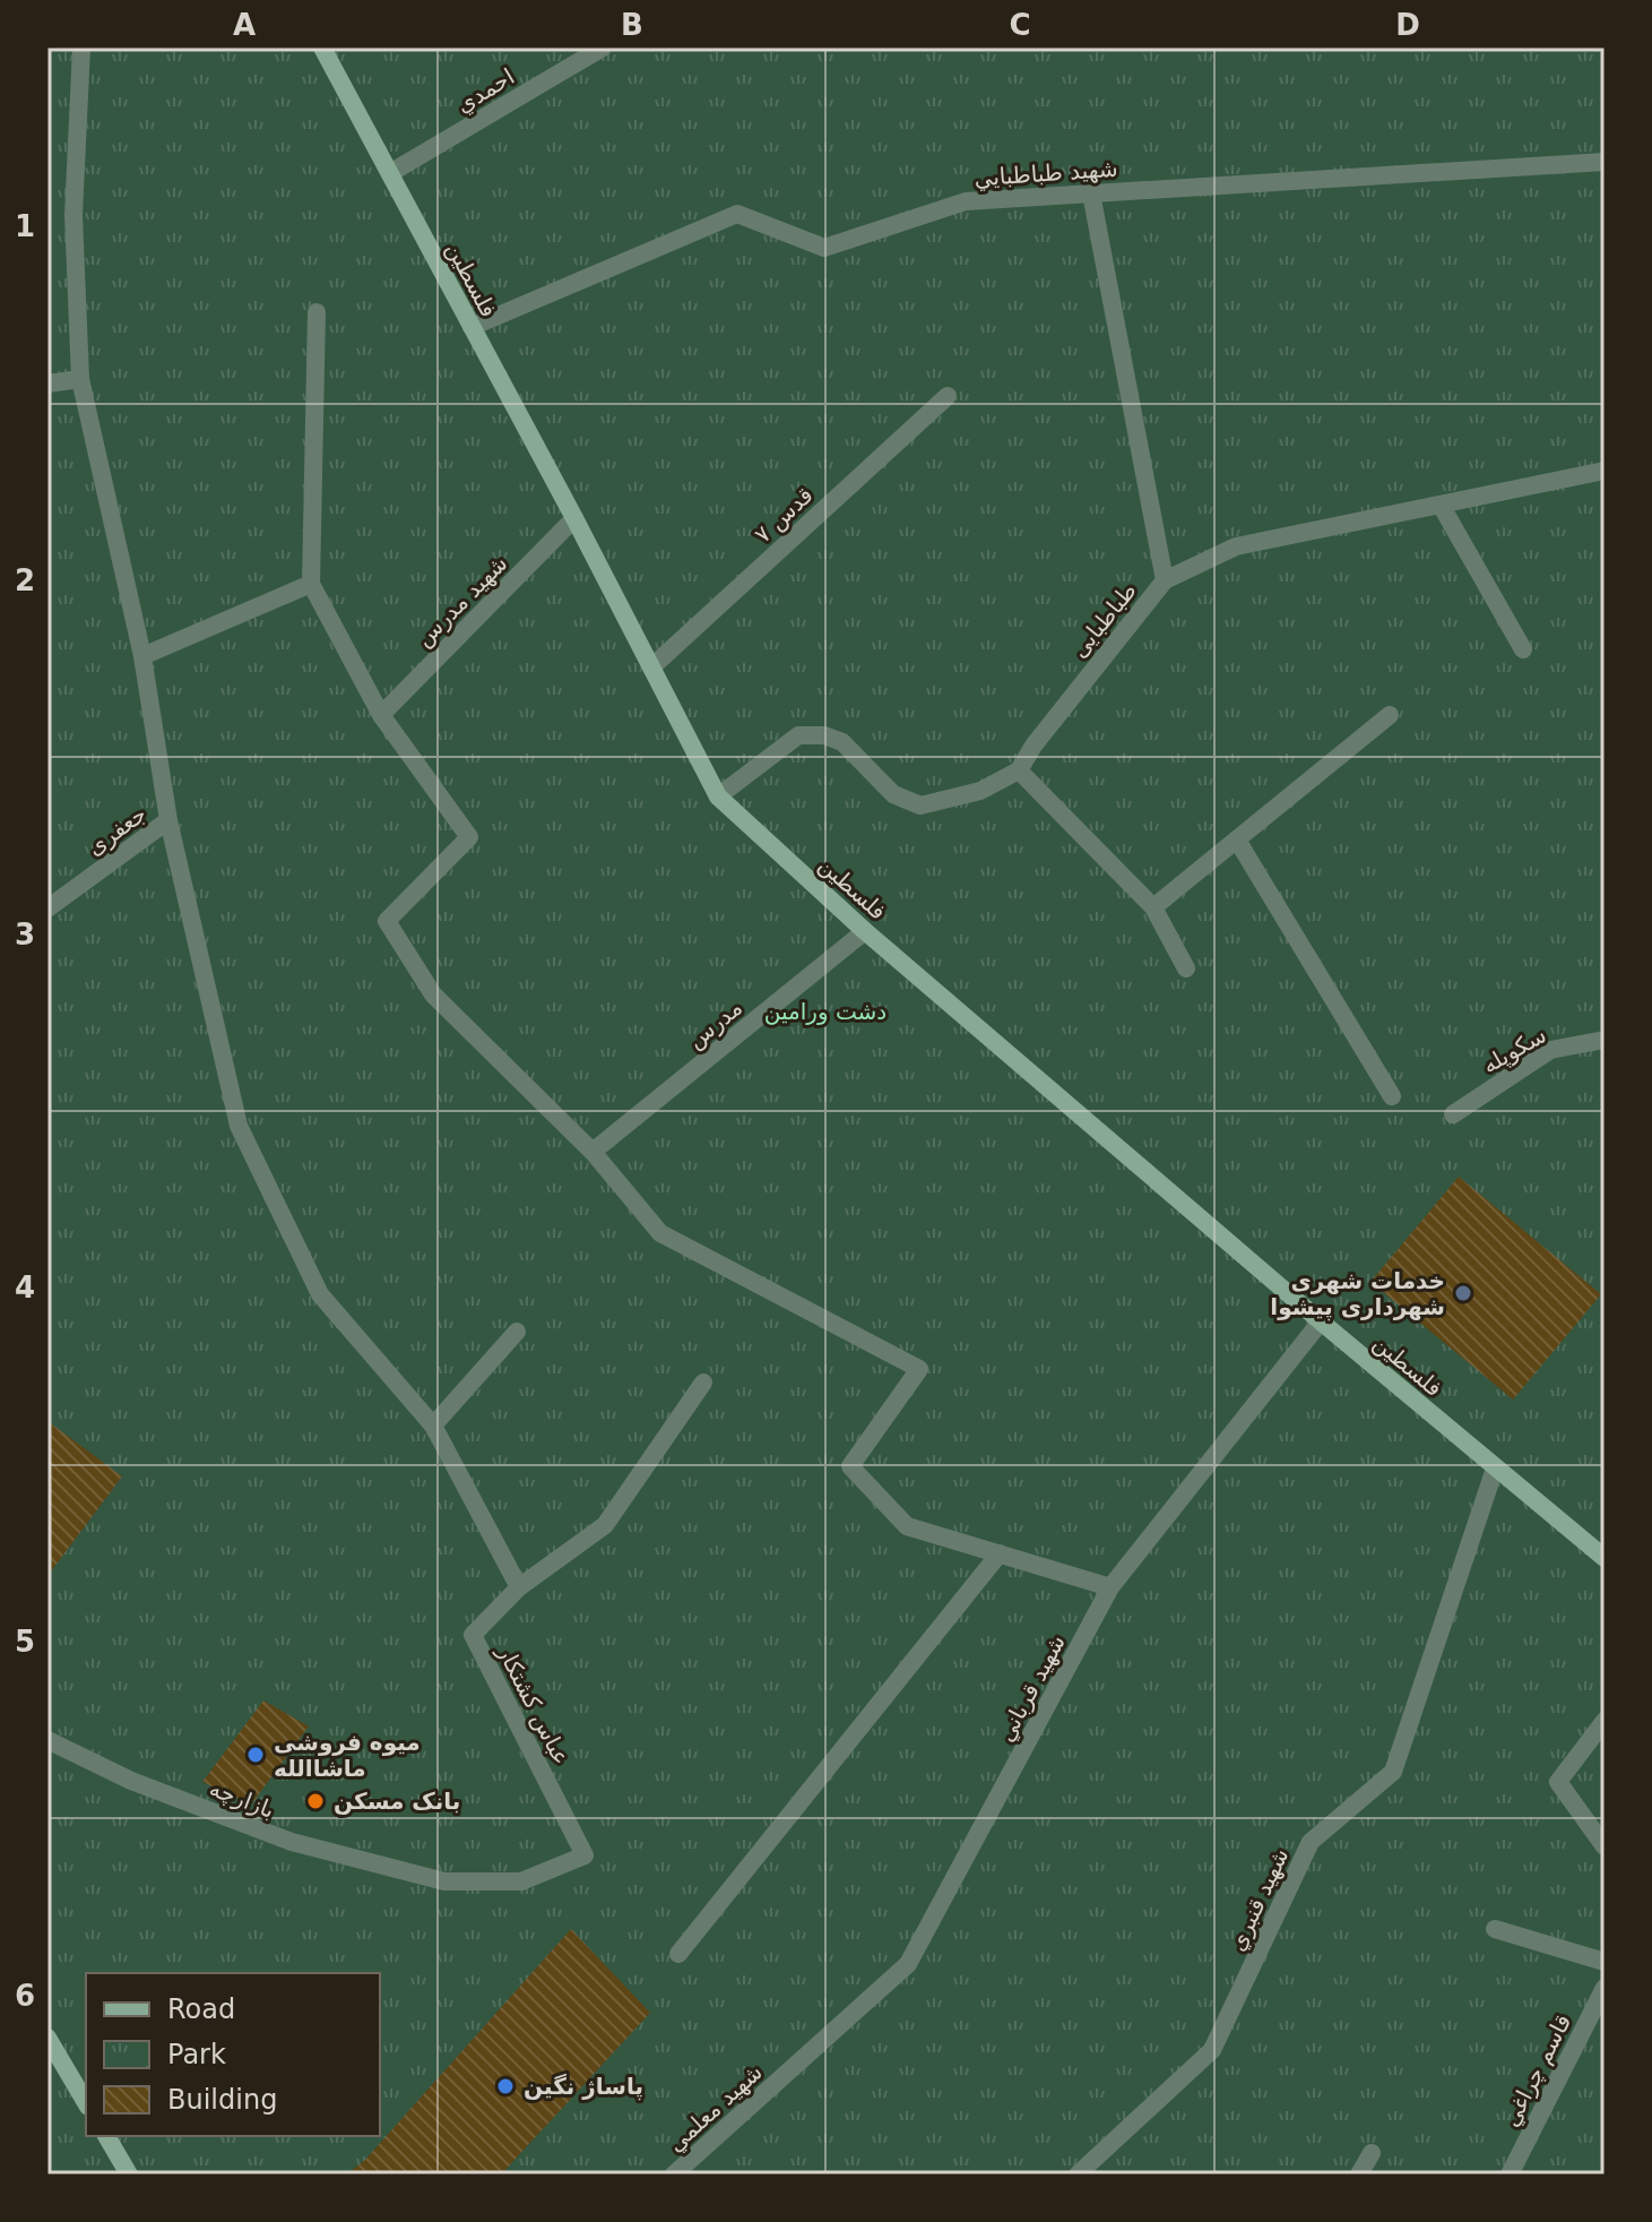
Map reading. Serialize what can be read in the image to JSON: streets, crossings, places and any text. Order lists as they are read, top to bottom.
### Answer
{
  "streets": {
    "main road": ["فلسطین"],
    "street": [
      "احمدي",
      "شهيد طباطبايي",
      "قدس ۷",
      "شهيد مدرس",
      "طباطبایی",
      "جعفری",
      "مدرس",
      "سکوپله",
      "شهيد قرباني",
      "عباس كشتكار",
      "بازارچه",
      "شهيد قنبري",
      "قاسم چراغي",
      "شهيد معلمي"
    ]
  },
  "crossings": [
    ["احمدي", "فلسطین"],
    ["شهيد طباطبايي", "فلسطین"],
    ["فلسطین", "قدس ۷"],
    ["فلسطین", "شهيد مدرس"],
    ["فلسطین", "طباطبایی"],
    ["فلسطین", "مدرس"],
    ["فلسطین", "شهيد قرباني"],
    ["فلسطین", "شهيد قنبري"],
    ["شهيد قرباني", "شهيد معلمي"],
    ["عباس كشتكار", "بازارچه"]
  ],
  "parks": ["دشت ورامین"],
  "places": [
    "خدمات شهری شهرداری پیشوا",
    "میوه فروشی ماشاالله",
    "بانک مسکن",
    "پاساژ نگین"
  ],
  "legend": ["Road", "Park", "Building"],
  "grid": {
    "columns": [
      "A",
      "B",
      "C",
      "D"
    ],
    "rows": [
      "1",
      "2",
      "3",
      "4",
      "5",
      "6"
    ]
  }
}
